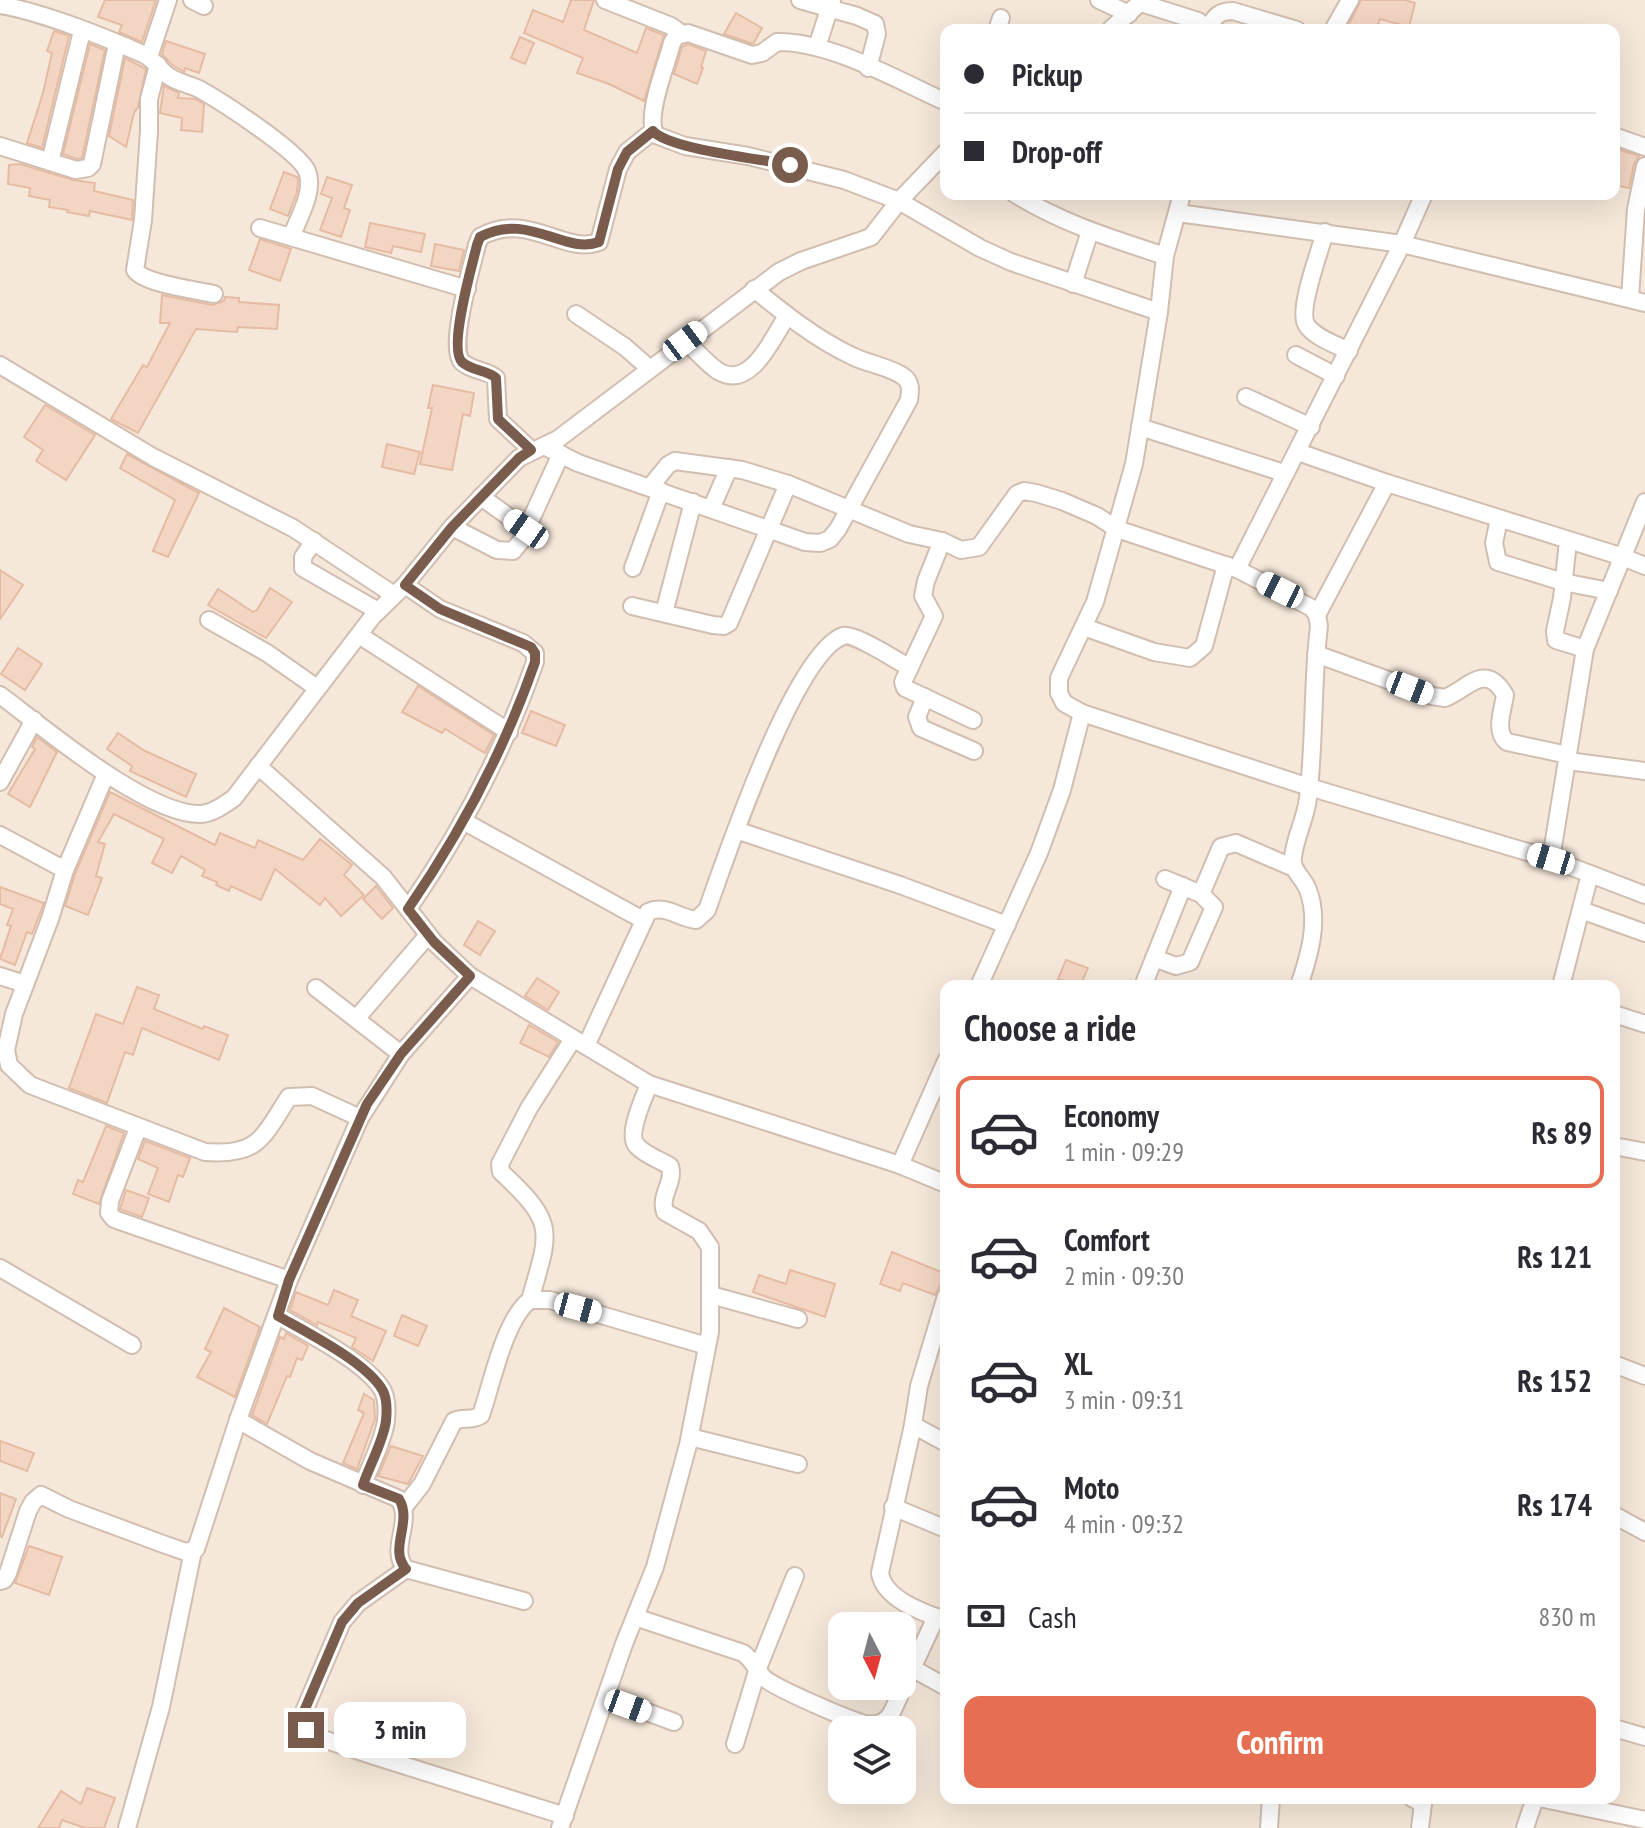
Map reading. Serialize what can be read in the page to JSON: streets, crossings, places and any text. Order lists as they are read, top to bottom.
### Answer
{
  "north": "bottom",
  "page": {
    "banner": ["Pickup", "Drop-off"],
    "heading": "Choose a ride",
    "list": [
      {
        "name": "Economy",
        "note": "1 min · 09:29",
        "value": "Rs 89"
      },
      {
        "name": "Comfort",
        "note": "2 min · 09:30",
        "value": "Rs 121"
      },
      {
        "name": "XL",
        "note": "3 min · 09:31",
        "value": "Rs 152"
      },
      {
        "name": "Moto",
        "note": "4 min · 09:32",
        "value": "Rs 174"
      }
    ],
    "pay": ["Cash", "830 m"],
    "buttons": "Confirm",
    "bubble": "3 min"
  }
}
